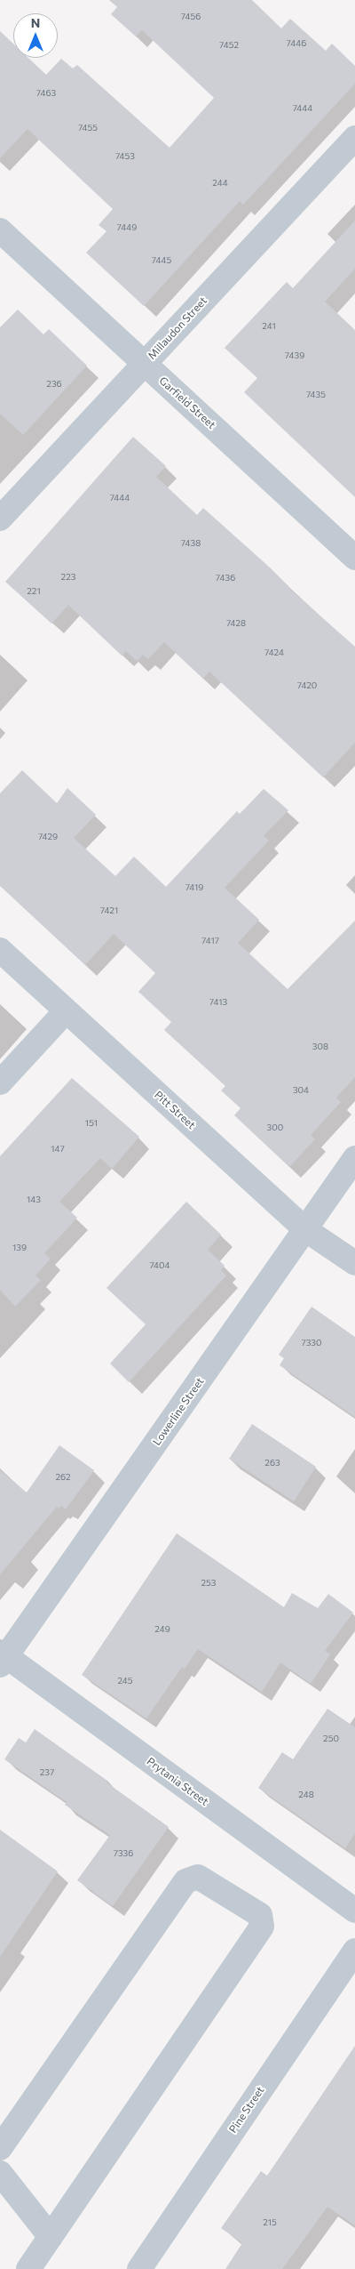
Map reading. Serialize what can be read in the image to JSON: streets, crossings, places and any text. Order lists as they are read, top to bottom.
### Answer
{
  "streets": {
    "street": [
      "Millaudon Street",
      "Garfield Street",
      "Pitt Street",
      "Lowerline Street",
      "Prytania Street",
      "Pine Street"
    ]
  },
  "crossings": [
    ["Millaudon Street", "Garfield Street"],
    ["Pitt Street", "Lowerline Street"],
    ["Lowerline Street", "Prytania Street"]
  ],
  "house_numbers": [
    "7456",
    "7446",
    "7452",
    "7463",
    "7444",
    "7455",
    "7453",
    "244",
    "7449",
    "7445",
    "241",
    "7439",
    "236",
    "7435",
    "7444",
    "7438",
    "223",
    "7436",
    "221",
    "7428",
    "7424",
    "7420",
    "7429",
    "7419",
    "7421",
    "7417",
    "7413",
    "308",
    "304",
    "151",
    "300",
    "147",
    "143",
    "139",
    "7404",
    "7330",
    "263",
    "262",
    "253",
    "249",
    "245",
    "250",
    "237",
    "248",
    "7336",
    "215"
  ],
  "north": "top"
}
